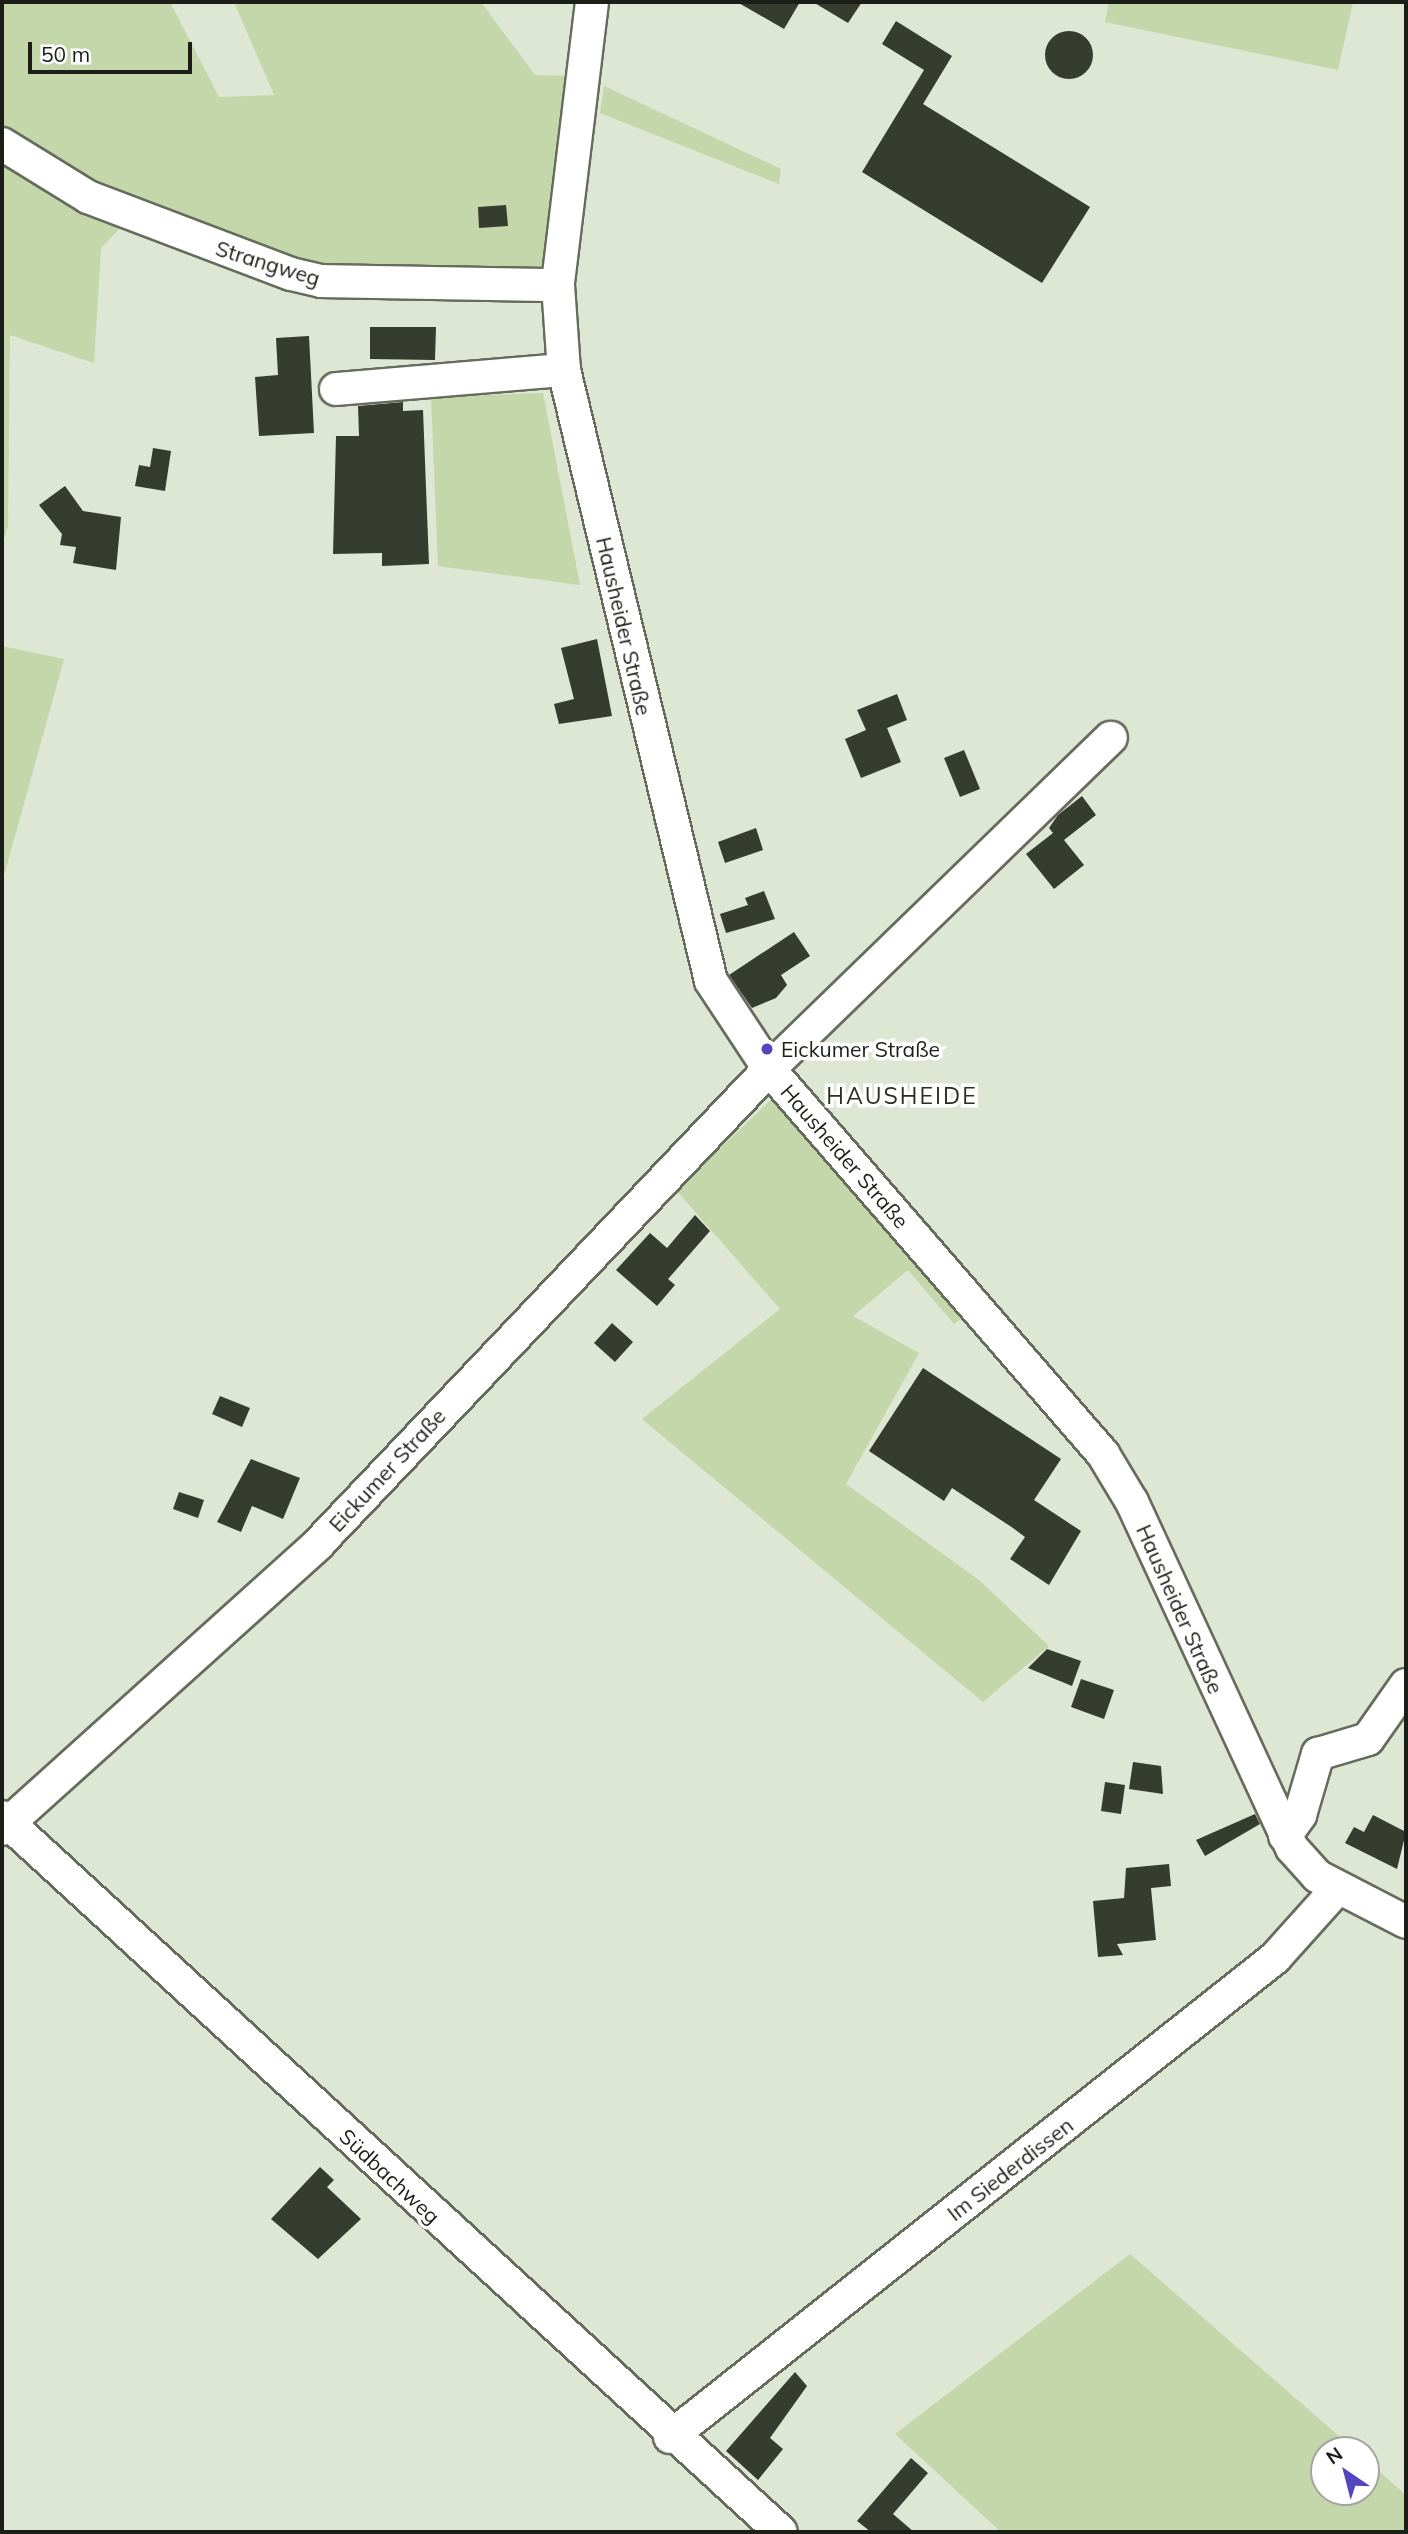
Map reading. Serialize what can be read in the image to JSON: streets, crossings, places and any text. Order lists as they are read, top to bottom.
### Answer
{
  "streets": {
    "street": [
      "Strangweg",
      "Hausheider Straße",
      "Eickumer Straße",
      "Im Siederdissen",
      "Südbachweg"
    ]
  },
  "crossings": [
    ["Strangweg", "Hausheider Straße"],
    ["Hausheider Straße", "Eickumer Straße"],
    ["Hausheider Straße", "Im Siederdissen"],
    ["Eickumer Straße", "Südbachweg"],
    ["Im Siederdissen", "Südbachweg"]
  ],
  "districts": ["HAUSHEIDE"],
  "places": ["Eickumer Straße"],
  "scale_bar": "50 m",
  "north": "top left"
}
